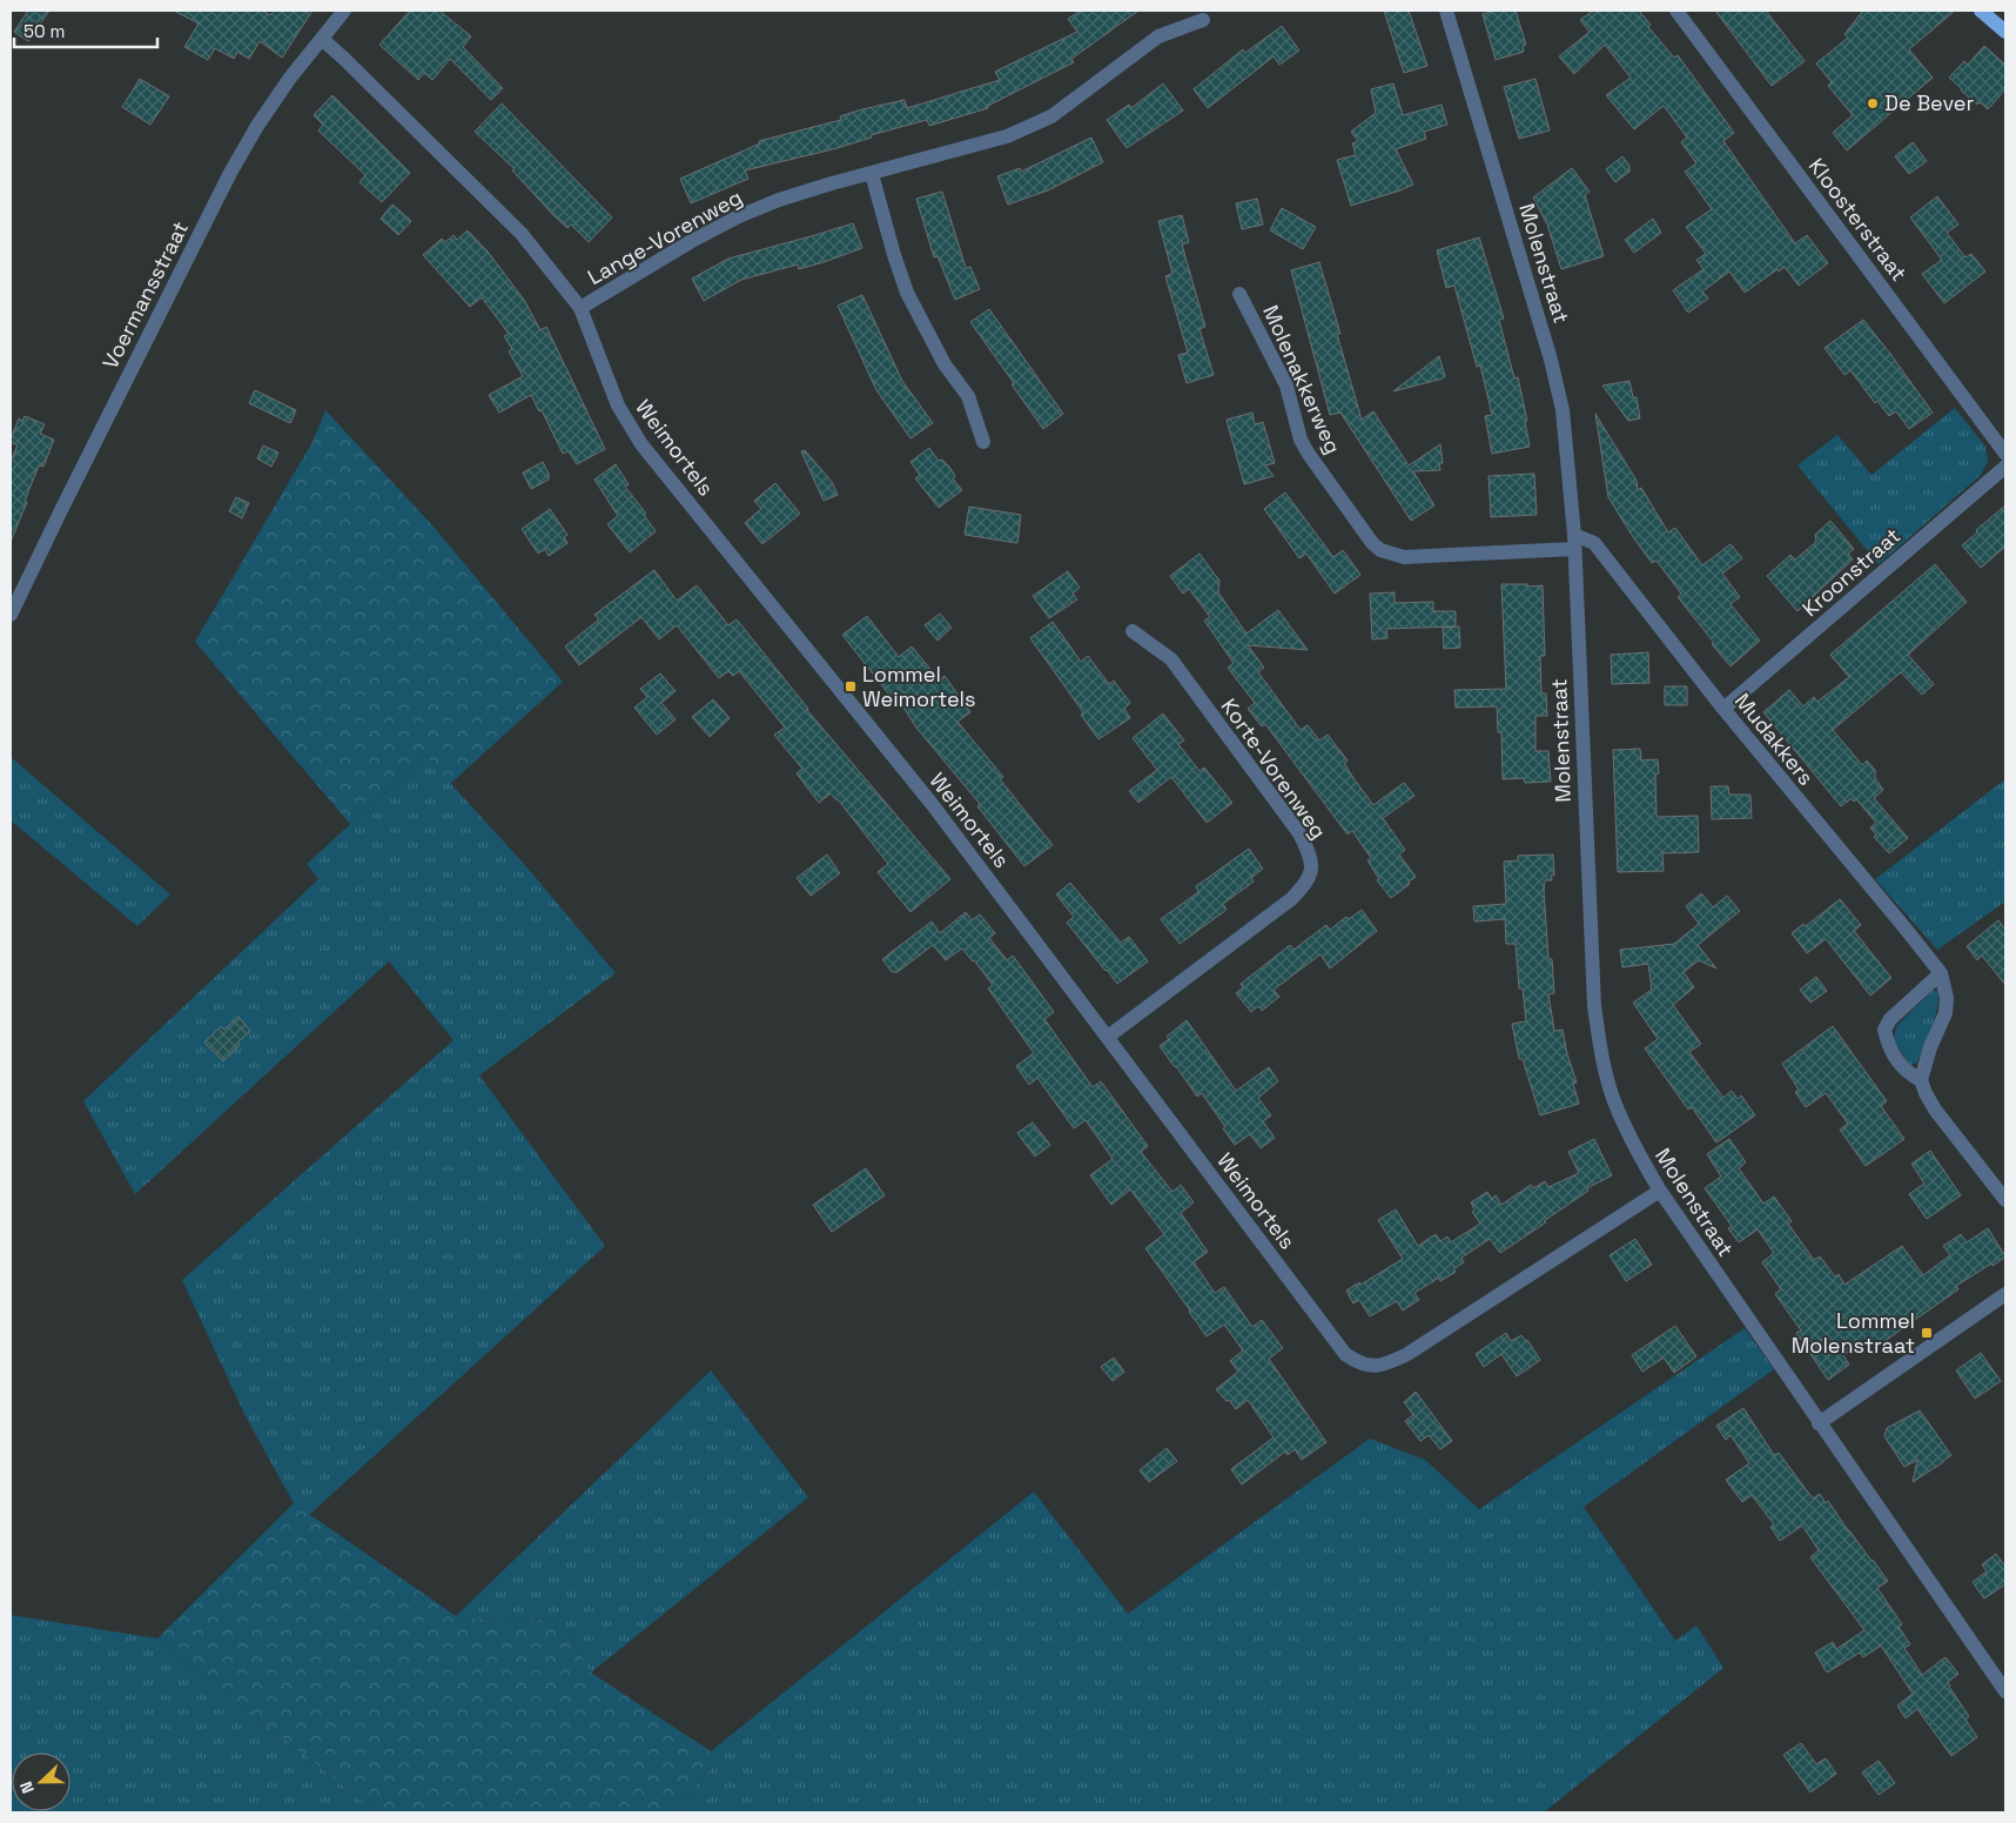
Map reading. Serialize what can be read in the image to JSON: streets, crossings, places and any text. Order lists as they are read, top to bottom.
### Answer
{
  "streets": {
    "street": [
      "Kloosterstraat",
      "Lange-Vorenweg",
      "Molenstraat",
      "Voermansstraat",
      "Molenakkerweg",
      "Weimortels",
      "Kroonstraat",
      "Mudakkers",
      "Korte-Vorenweg"
    ]
  },
  "crossings": [
    ["Lange-Vorenweg", "Weimortels"],
    ["Molenstraat", "Molenakkerweg"],
    ["Molenstraat", "Weimortels"],
    ["Molenstraat", "Mudakkers"],
    ["Voermansstraat", "Weimortels"],
    ["Molenakkerweg", "Mudakkers"],
    ["Weimortels", "Korte-Vorenweg"],
    ["Kroonstraat", "Mudakkers"]
  ],
  "places": {
    "other": ["De Bever"],
    "transit": ["Lommel Weimortels", "Lommel Molenstraat"]
  },
  "scale_bar": "50 m",
  "north": "left"
}
